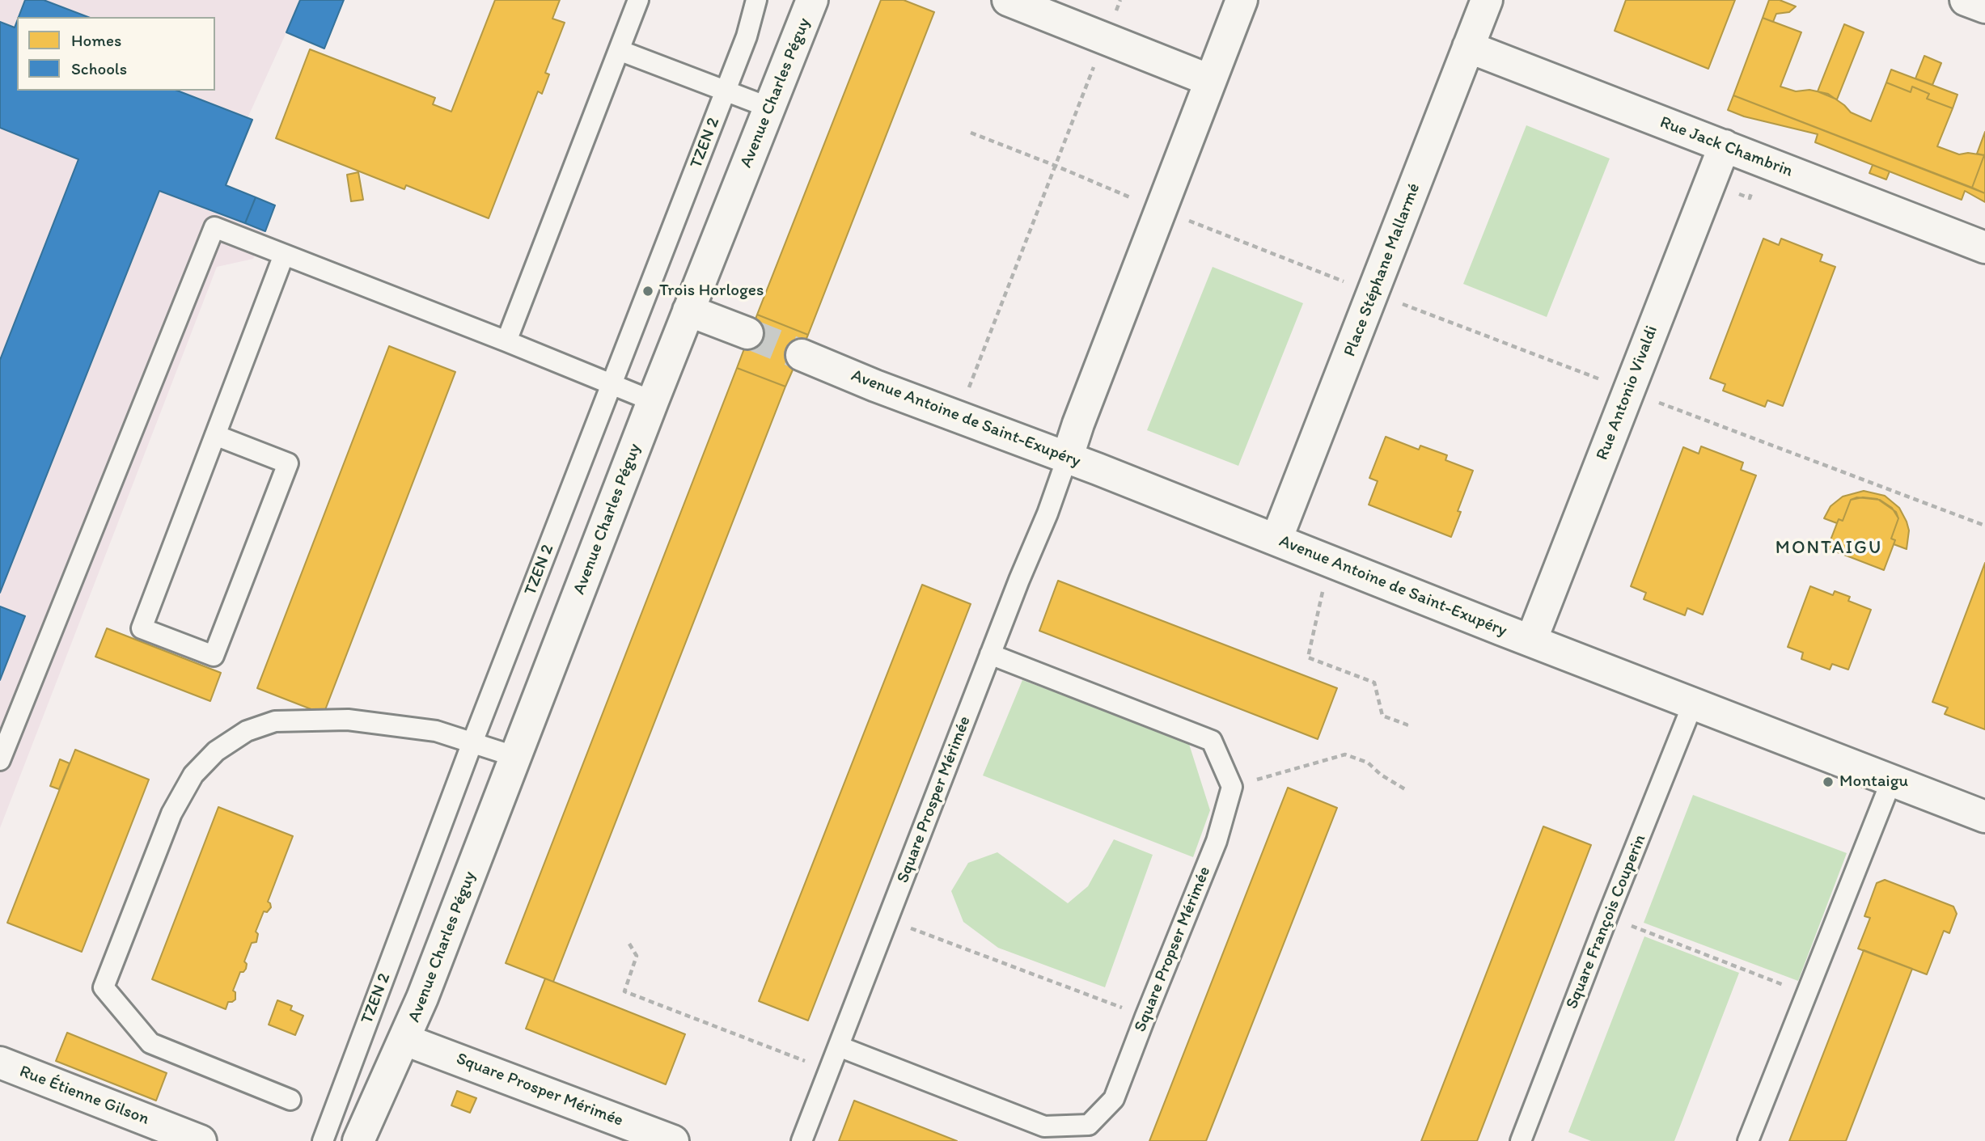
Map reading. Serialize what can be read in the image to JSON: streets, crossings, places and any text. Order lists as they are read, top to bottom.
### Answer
{
  "streets": {
    "street": [
      "Avenue Charles Péguy",
      "Rue Jack Chambrin",
      "Place Stéphane Mallarmé",
      "Rue Antonio Vivaldi",
      "Avenue Antoine de Saint-Exupéry",
      "Square Prosper Mérimée",
      "Rue Étienne Gilson"
    ],
    "lane": ["TZEN 2", "Square François Couperin", "Square Propser Mérimée"]
  },
  "crossings": [
    ["Avenue Charles Péguy", "Square Prosper Mérimée"],
    ["Rue Jack Chambrin", "Place Stéphane Mallarmé"],
    ["Rue Jack Chambrin", "Rue Antonio Vivaldi"],
    ["Place Stéphane Mallarmé", "Avenue Antoine de Saint-Exupéry"],
    ["Rue Antonio Vivaldi", "Avenue Antoine de Saint-Exupéry"],
    ["Avenue Antoine de Saint-Exupéry", "Square Prosper Mérimée"],
    ["Avenue Antoine de Saint-Exupéry", "Square François Couperin"],
    ["Square Prosper Mérimée", "Square Propser Mérimée"]
  ],
  "districts": ["MONTAIGU"],
  "places": ["Trois Horloges", "Montaigu"],
  "legend": ["Homes", "Schools"]
}
